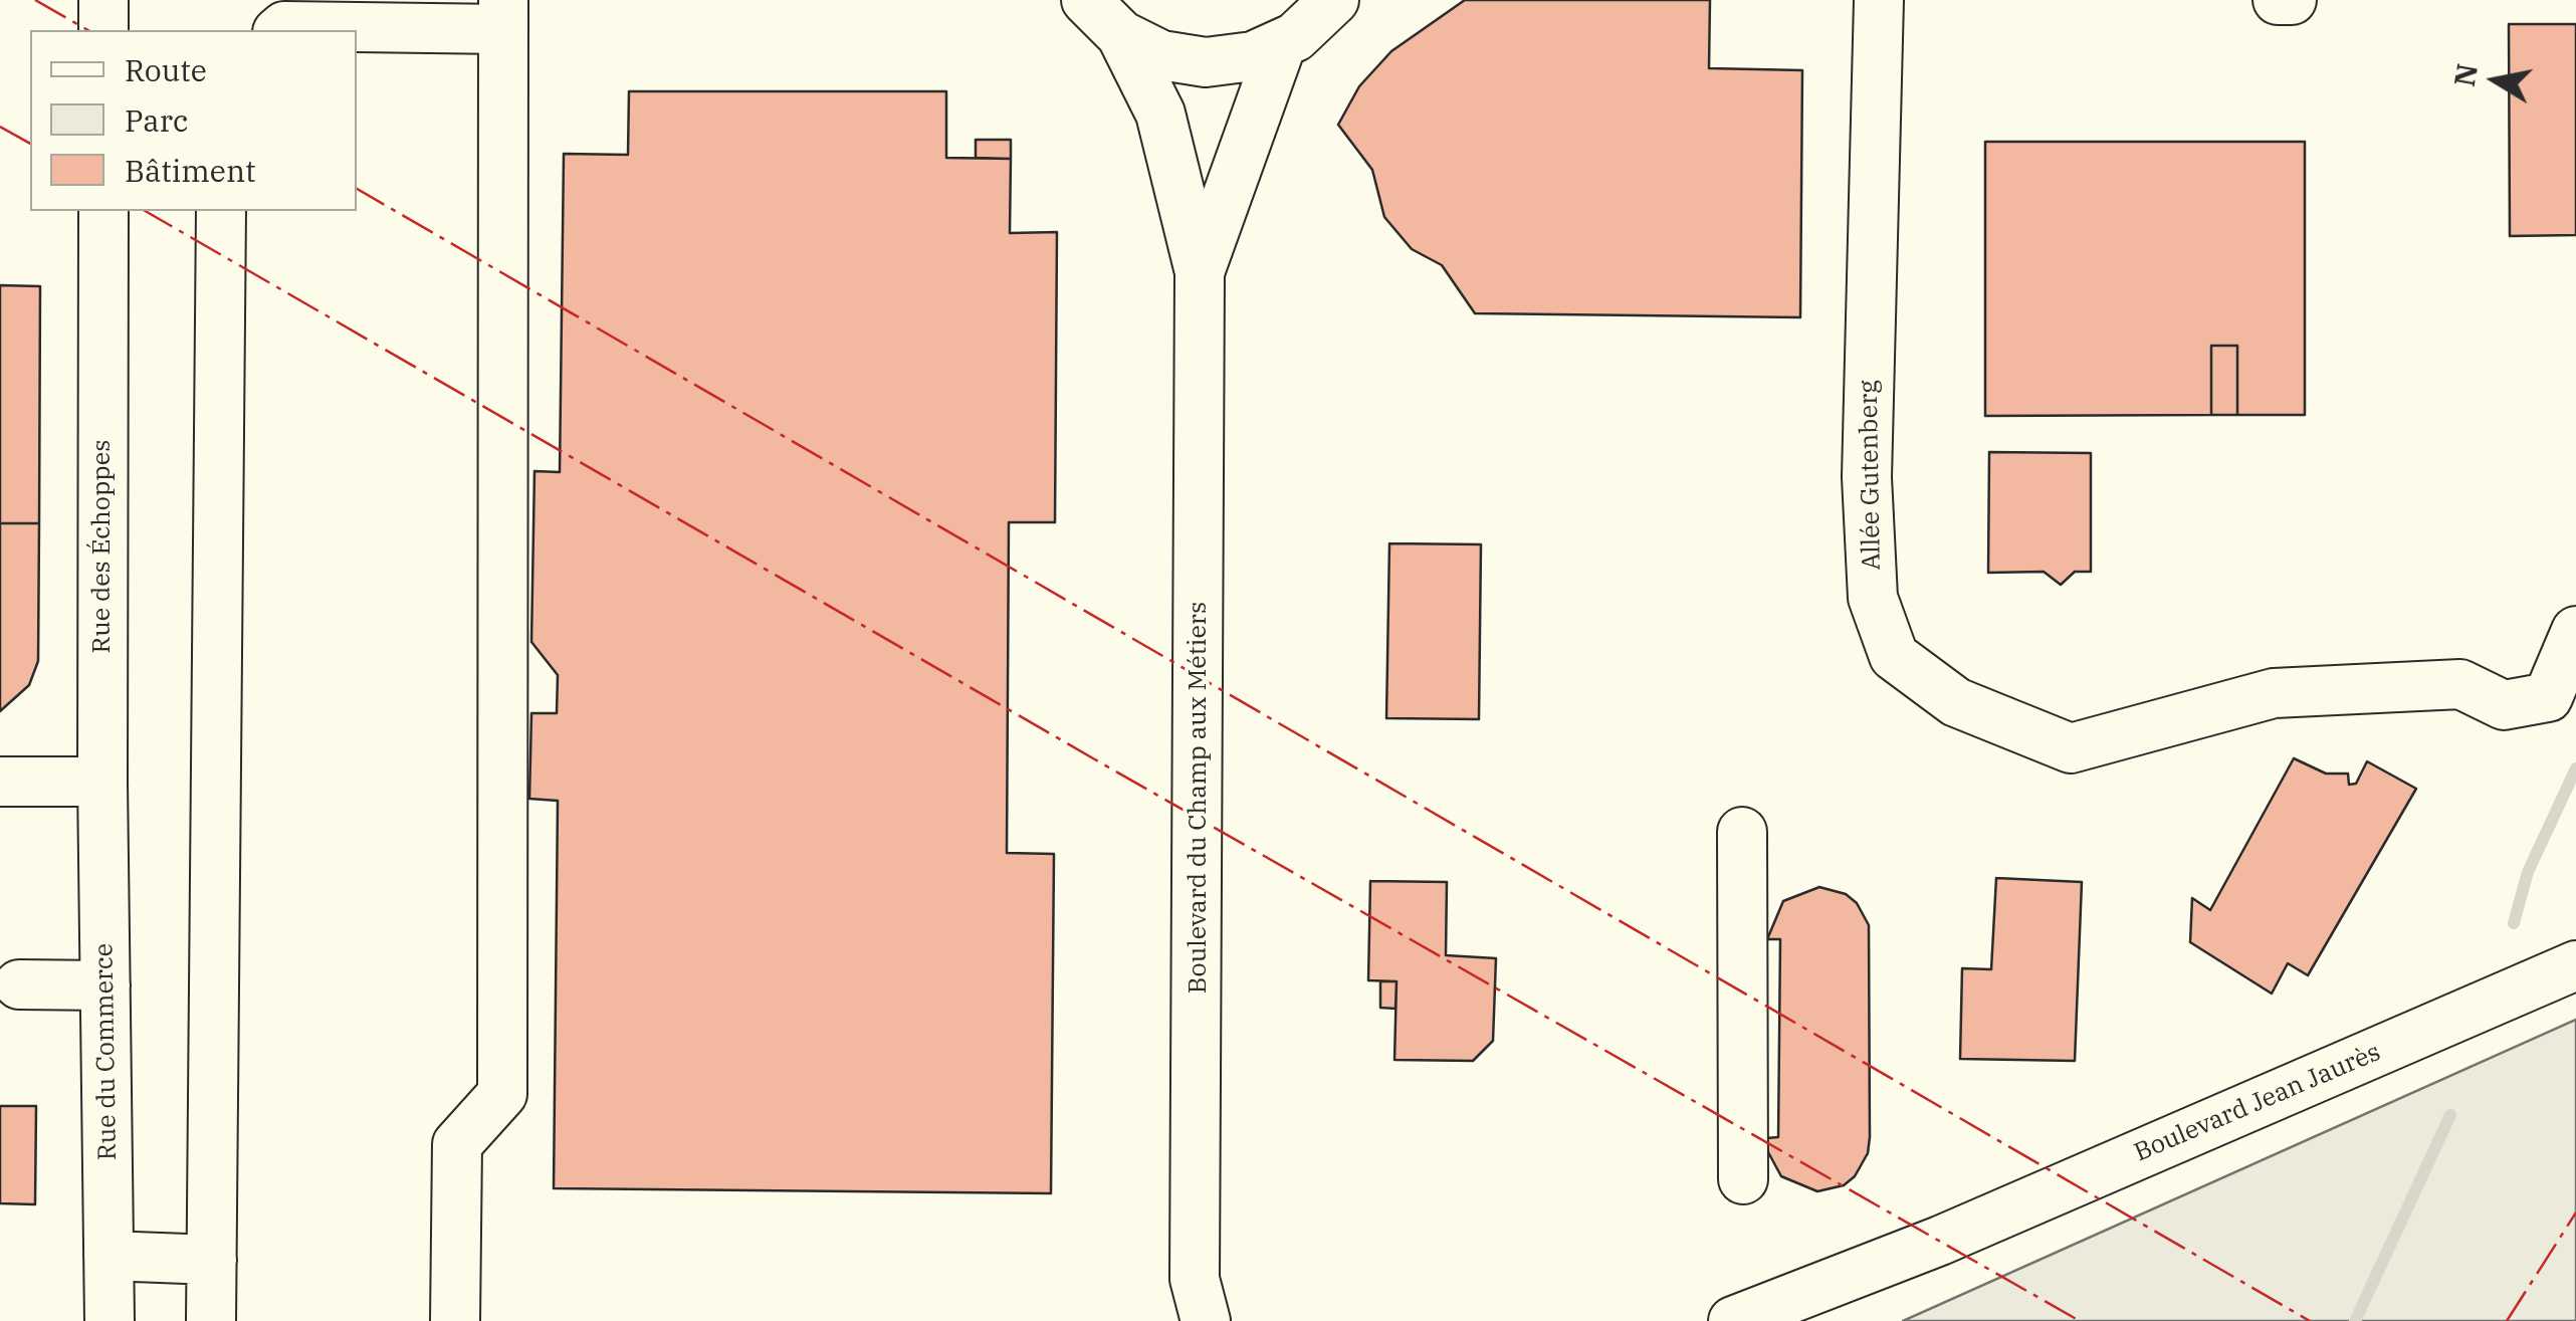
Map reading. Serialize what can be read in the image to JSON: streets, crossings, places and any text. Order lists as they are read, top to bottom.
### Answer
{
  "streets": {
    "street": [
      "Allée Gutenberg",
      "Rue des Échoppes",
      "Boulevard du Champ aux Métiers",
      "Rue du Commerce",
      "Boulevard Jean Jaurès"
    ]
  },
  "crossings": [
    ["Rue des Échoppes", "Rue du Commerce"]
  ],
  "legend": ["Route", "Parc", "Bâtiment"],
  "north": "left"
}
